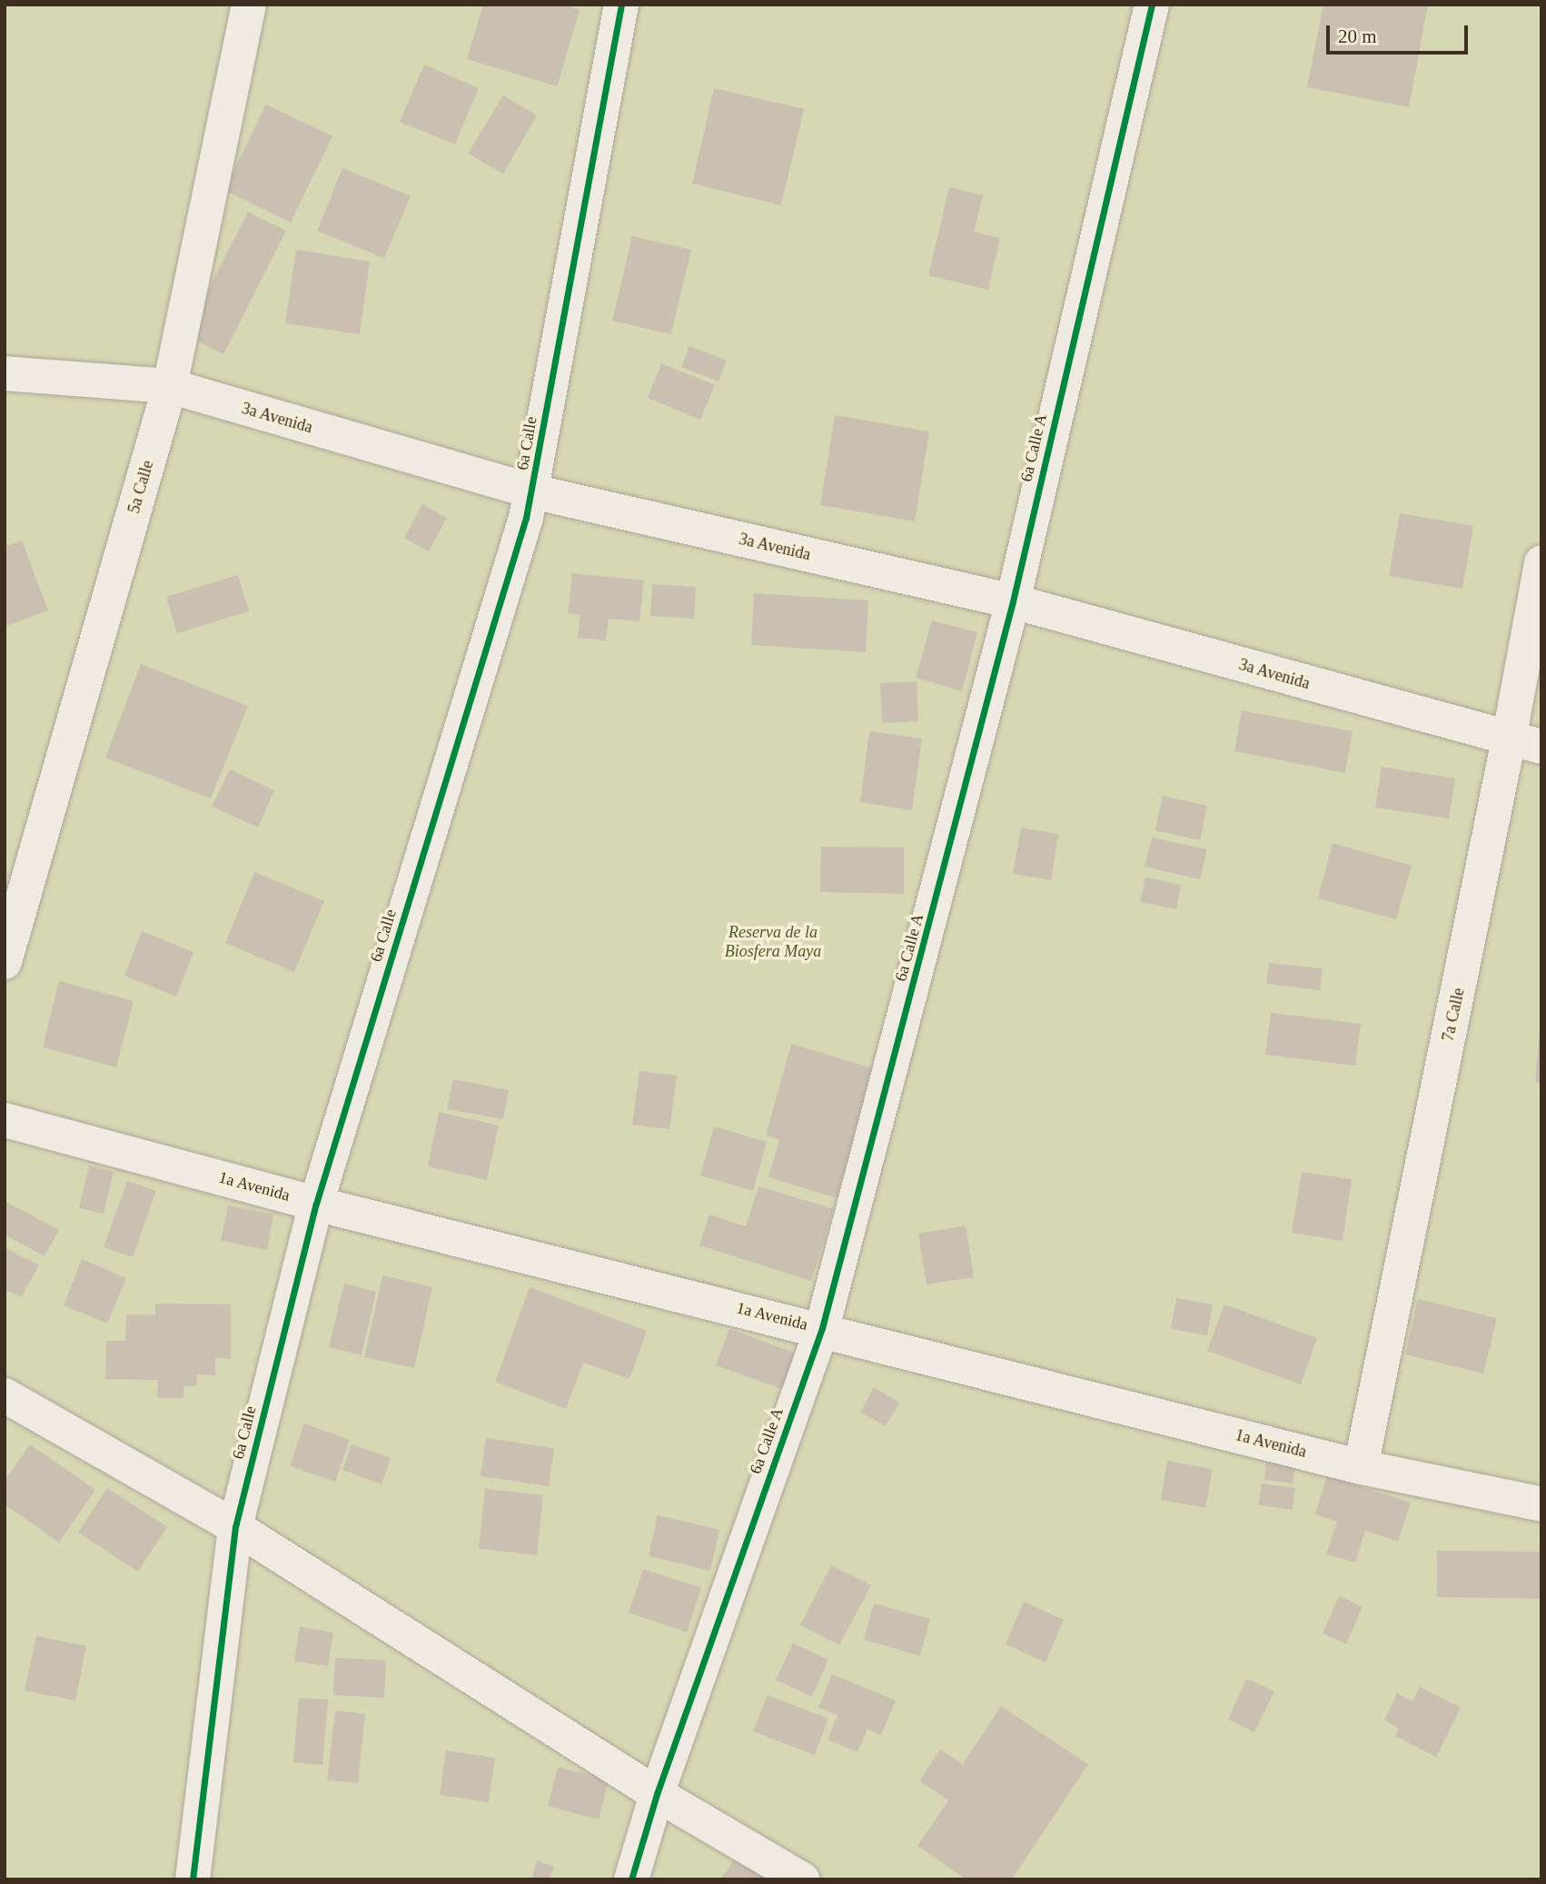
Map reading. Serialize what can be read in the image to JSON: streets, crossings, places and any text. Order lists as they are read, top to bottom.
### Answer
{
  "streets": {
    "street": [
      "3a Avenida",
      "6a Calle",
      "6a Calle A",
      "5a Calle",
      "7a Calle",
      "1a Avenida"
    ]
  },
  "crossings": [
    ["3a Avenida", "6a Calle"],
    ["3a Avenida", "6a Calle A"],
    ["3a Avenida", "5a Calle"],
    ["3a Avenida", "7a Calle"],
    ["6a Calle", "1a Avenida"],
    ["6a Calle A", "1a Avenida"],
    ["7a Calle", "1a Avenida"]
  ],
  "parks": ["Reserva de la Biosfera Maya"],
  "scale_bar": "20 m"
}
